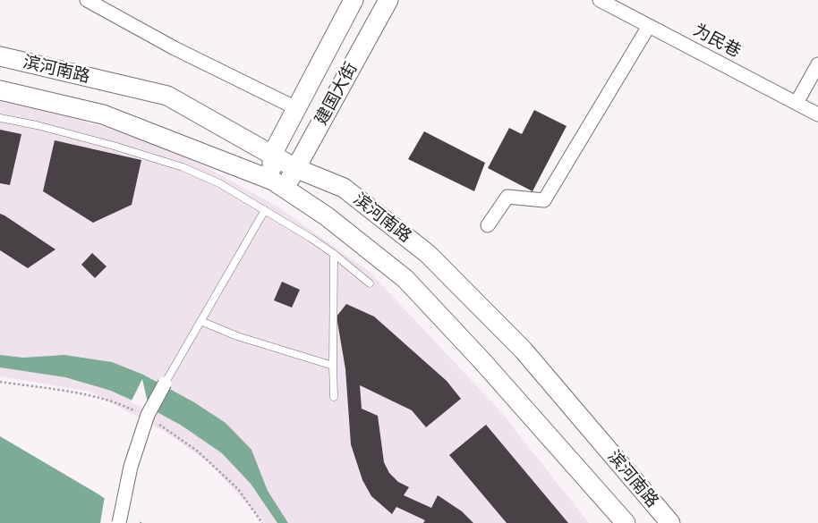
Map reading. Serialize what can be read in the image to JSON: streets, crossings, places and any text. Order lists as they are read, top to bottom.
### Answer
{
  "streets": {
    "main road": ["滨河南路", "建国大街"],
    "street": ["为民巷"]
  },
  "crossings": [
    ["滨河南路", "建国大街"]
  ]
}
